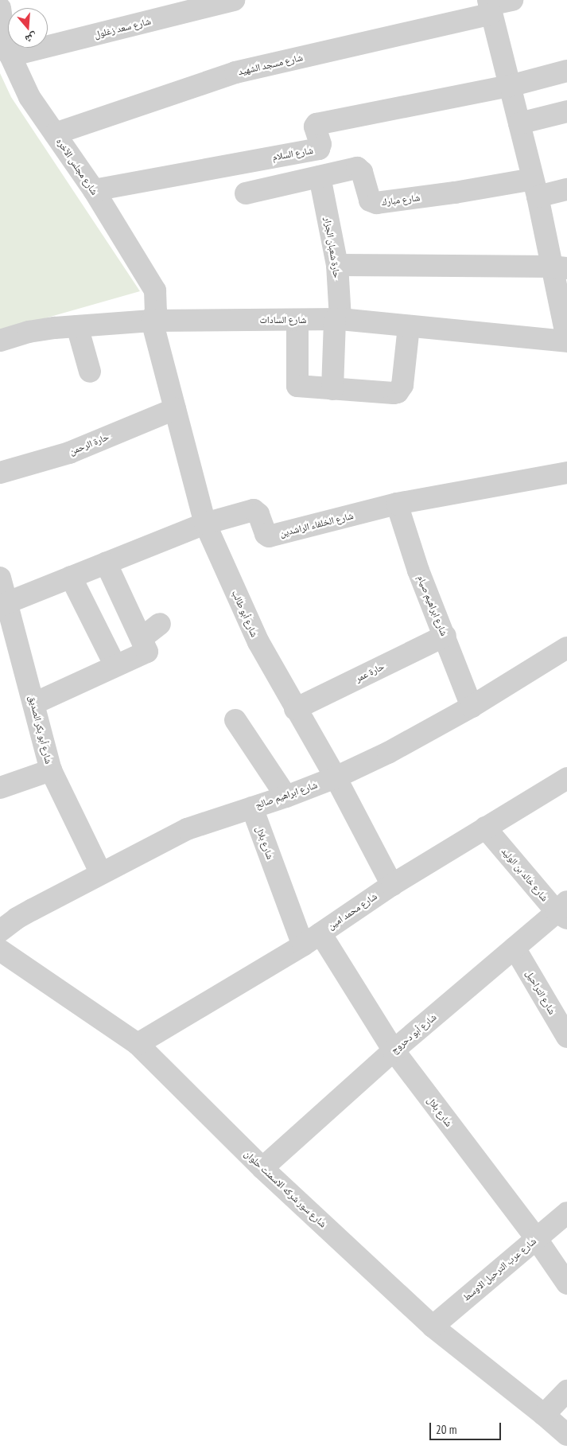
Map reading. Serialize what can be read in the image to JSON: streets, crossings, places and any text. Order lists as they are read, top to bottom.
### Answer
{
  "streets": {
    "street": [
      "شارع سعد زغلول",
      "شارع مسجد الشهيد",
      "شارع السلام",
      "شارع مجلس الآخره",
      "شارع مبارك",
      "حارة شعبان الجزار",
      "شارع السادات",
      "حارة الرحمن",
      "شارع الخلفاء الراشدين",
      "شارع ابراهيم صيام",
      "شارع أبو طالب",
      "حارة عمر",
      "شارع أبو بكر الصديق",
      "شارع ابراهيم صالح",
      "شارع بلال",
      "شارع خالد بن الوليد",
      "شارع محمد امين",
      "شارع التراحيل",
      "شارع أبو دحروج",
      "شارع سور شركه الاسمنت حلوان",
      "شارع عرب الترحيل الاوسط"
    ]
  },
  "crossings": [
    ["شارع سعد زغلول", "شارع مجلس الآخره"],
    ["شارع مسجد الشهيد", "شارع مجلس الآخره"],
    ["شارع السلام", "شارع مجلس الآخره"],
    ["شارع مجلس الآخره", "شارع السادات"],
    ["شارع مجلس الآخره", "شارع أبو طالب"],
    ["شارع مبارك", "حارة شعبان الجزار"],
    ["حارة شعبان الجزار", "شارع السادات"],
    ["شارع السادات", "شارع أبو طالب"],
    ["حارة الرحمن", "شارع أبو طالب"],
    ["شارع الخلفاء الراشدين", "شارع ابراهيم صيام"],
    ["شارع الخلفاء الراشدين", "شارع أبو طالب"],
    ["شارع الخلفاء الراشدين", "شارع أبو بكر الصديق"],
    ["شارع ابراهيم صيام", "حارة عمر"],
    ["شارع ابراهيم صيام", "شارع ابراهيم صالح"],
    ["شارع أبو طالب", "حارة عمر"],
    ["شارع أبو طالب", "شارع ابراهيم صالح"],
    ["شارع أبو طالب", "شارع محمد امين"],
    ["شارع أبو بكر الصديق", "شارع ابراهيم صالح"],
    ["شارع ابراهيم صالح", "شارع بلال"],
    ["شارع بلال", "شارع محمد امين"],
    ["شارع بلال", "شارع أبو دحروج"],
    ["شارع بلال", "شارع عرب الترحيل الاوسط"],
    ["شارع خالد بن الوليد", "شارع محمد امين"],
    ["شارع خالد بن الوليد", "شارع أبو دحروج"],
    ["شارع محمد امين", "شارع سور شركه الاسمنت حلوان"],
    ["شارع التراحيل", "شارع أبو دحروج"],
    ["شارع أبو دحروج", "شارع سور شركه الاسمنت حلوان"],
    ["شارع سور شركه الاسمنت حلوان", "شارع عرب الترحيل الاوسط"]
  ],
  "scale_bar": "20 m",
  "north": "bottom"
}
